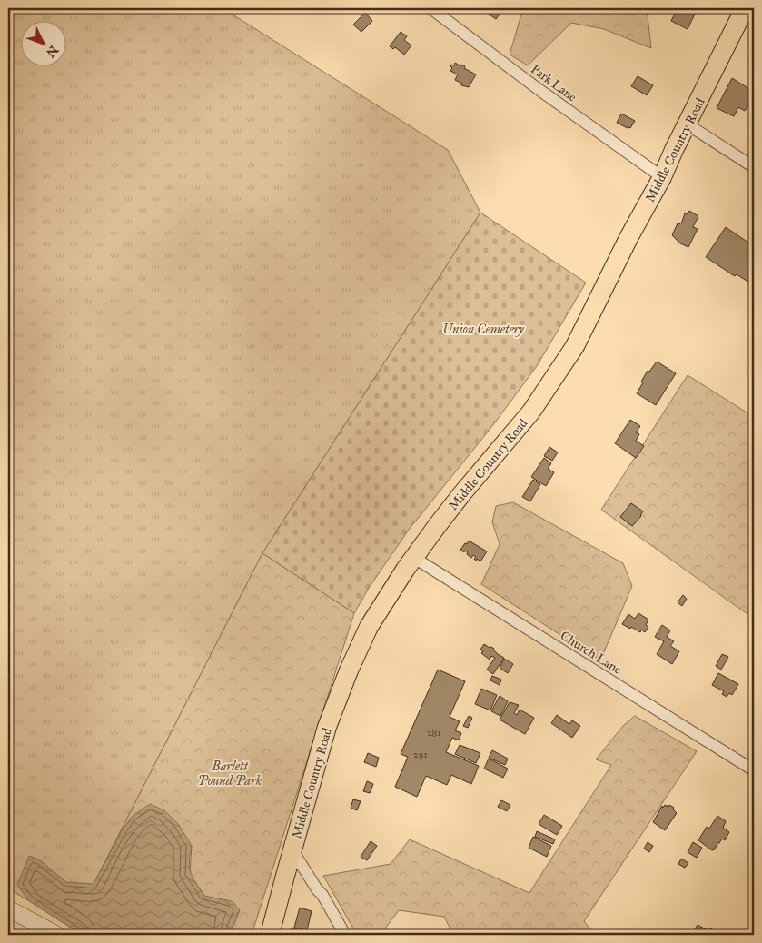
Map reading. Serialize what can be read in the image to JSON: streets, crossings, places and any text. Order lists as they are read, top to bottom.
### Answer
{
  "streets": {
    "main road": ["Middle Country Road"],
    "street": ["Park Lane", "Church Lane"]
  },
  "crossings": [
    ["Park Lane", "Middle Country Road"],
    ["Middle Country Road", "Church Lane"]
  ],
  "parks": ["Union Cemetery", "Barlett Pound Park"],
  "house_numbers": ["281", "291"],
  "north": "bottom right"
}
